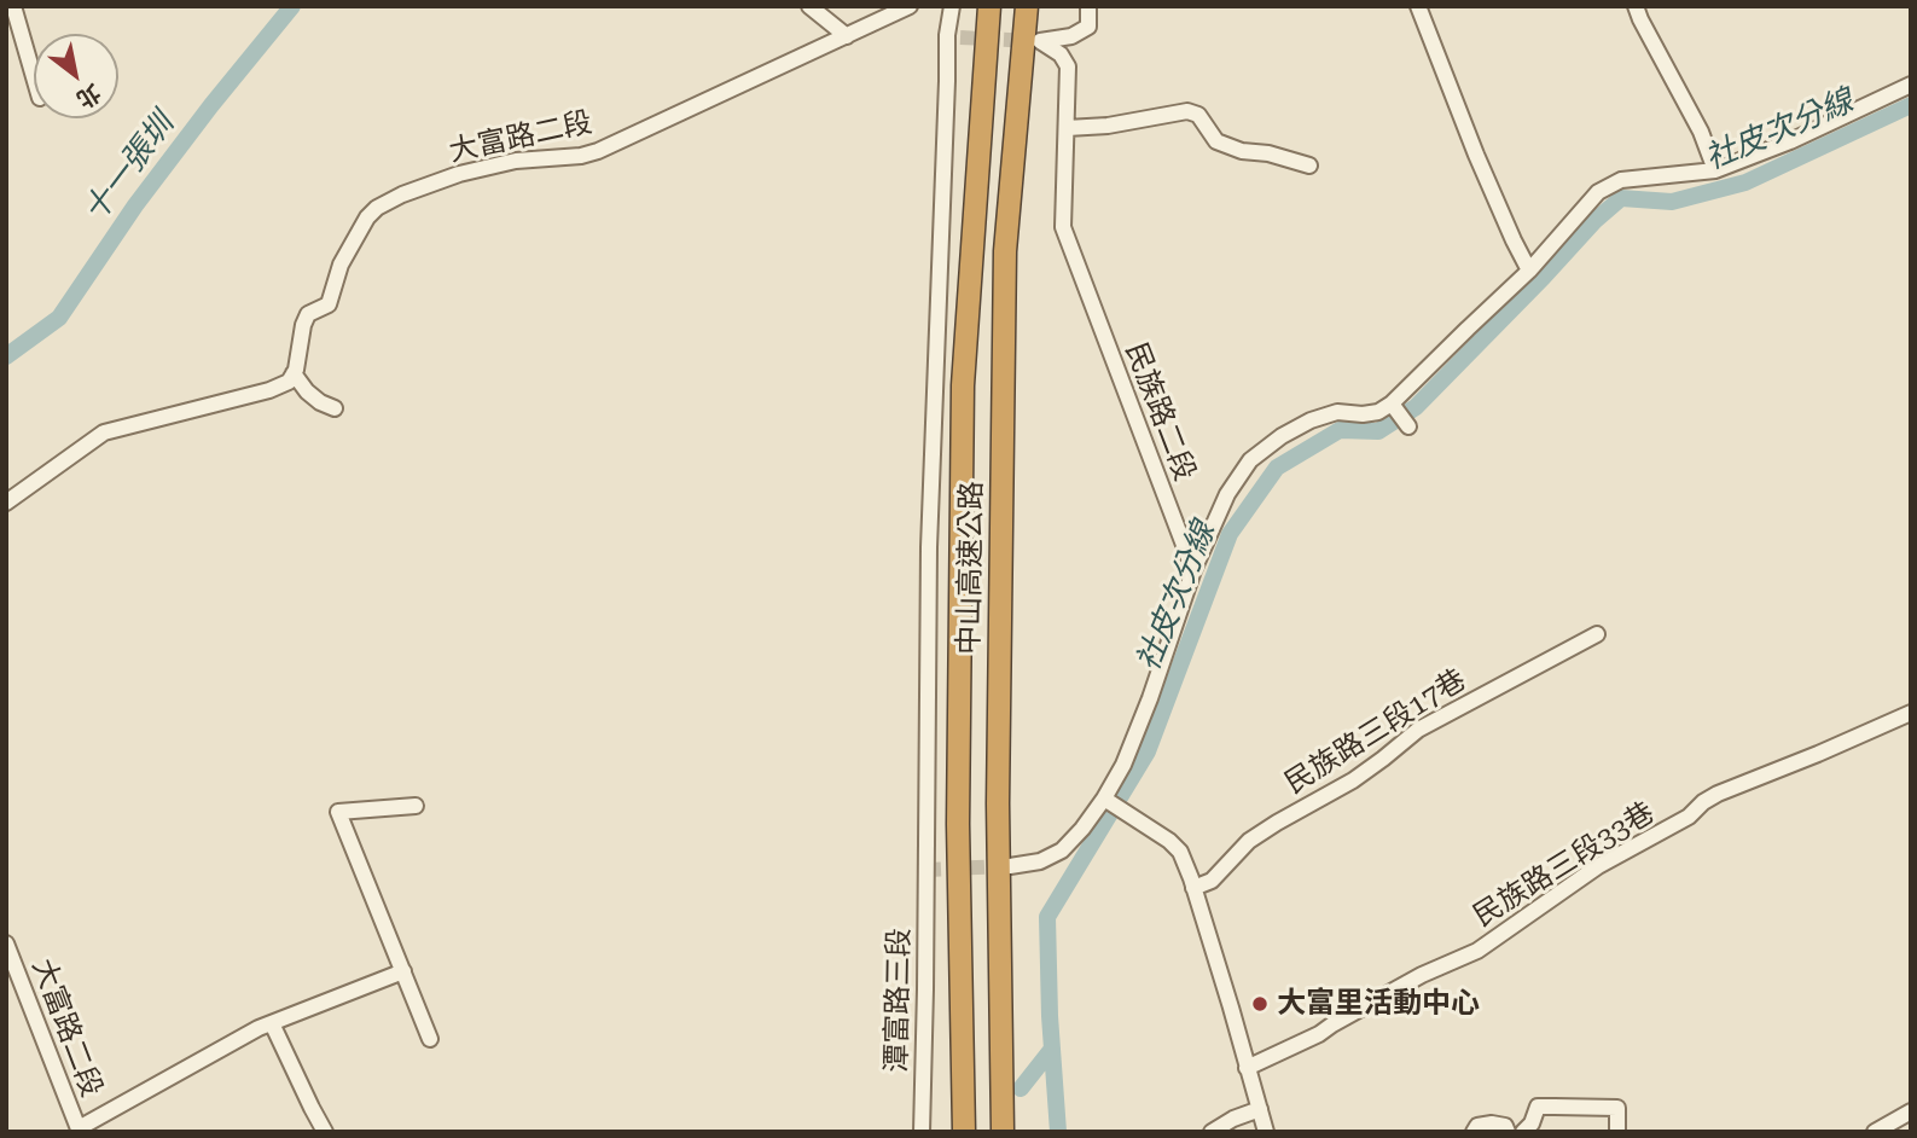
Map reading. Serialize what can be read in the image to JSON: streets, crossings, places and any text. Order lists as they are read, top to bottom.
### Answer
{
  "streets": {
    "highway": ["中山高速公路"],
    "street": [
      "大富路二段",
      "民族路二段",
      "民族路三段17巷",
      "民族路三段33巷",
      "潭富路三段"
    ]
  },
  "water": ["社皮次分線", "十一張圳"],
  "places": ["大富里活動中心"],
  "north": "bottom right"
}
